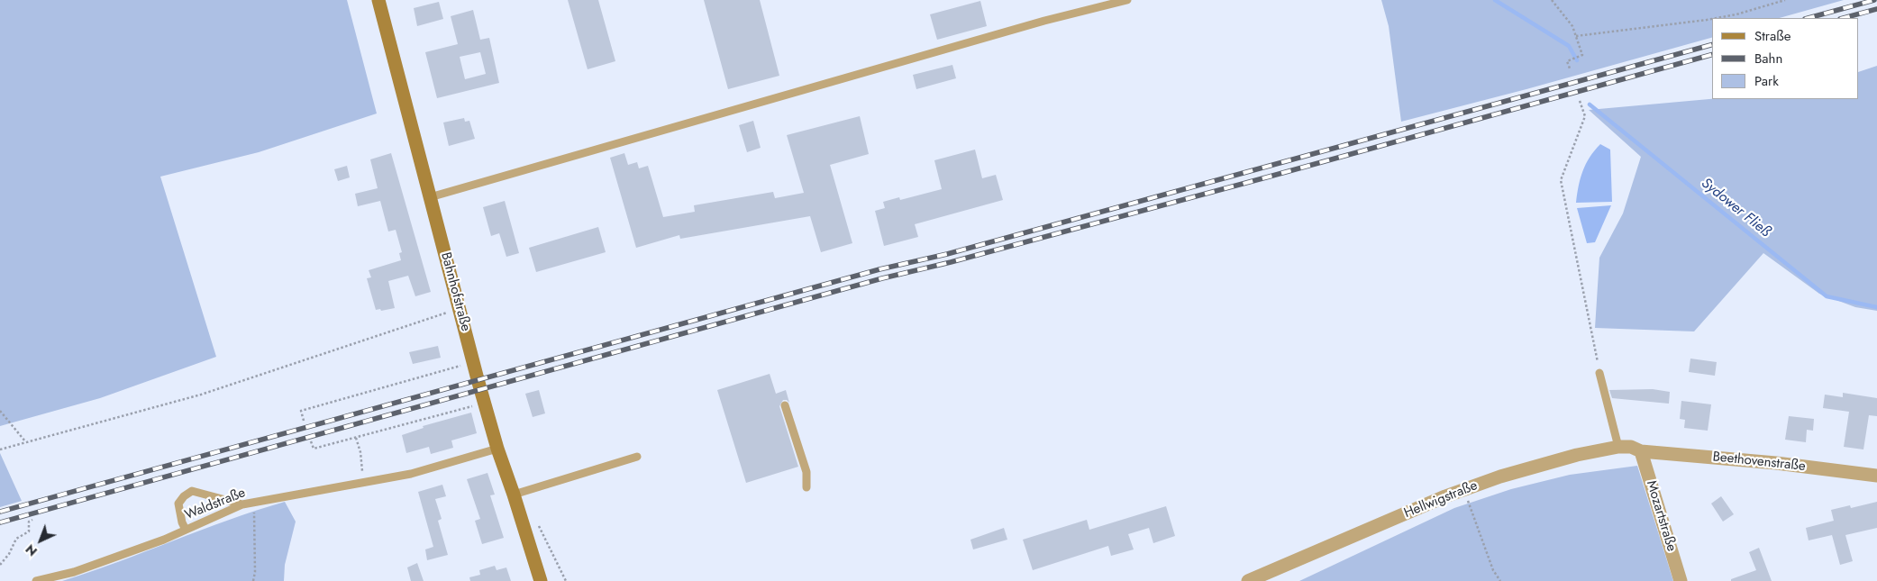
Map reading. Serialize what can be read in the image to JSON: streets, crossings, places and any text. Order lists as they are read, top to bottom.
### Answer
{
  "streets": {
    "main road": ["Bahnhofstraße"],
    "street": ["Beethovenstraße", "Hellwigstraße", "Mozartstraße"],
    "lane": ["Waldstraße"]
  },
  "crossings": [
    ["Bahnhofstraße", "Waldstraße"],
    ["Beethovenstraße", "Hellwigstraße"],
    ["Beethovenstraße", "Mozartstraße"],
    ["Hellwigstraße", "Mozartstraße"]
  ],
  "water": ["Sydower Fließ"],
  "legend": ["Straße", "Bahn", "Park"],
  "north": "bottom left"
}
